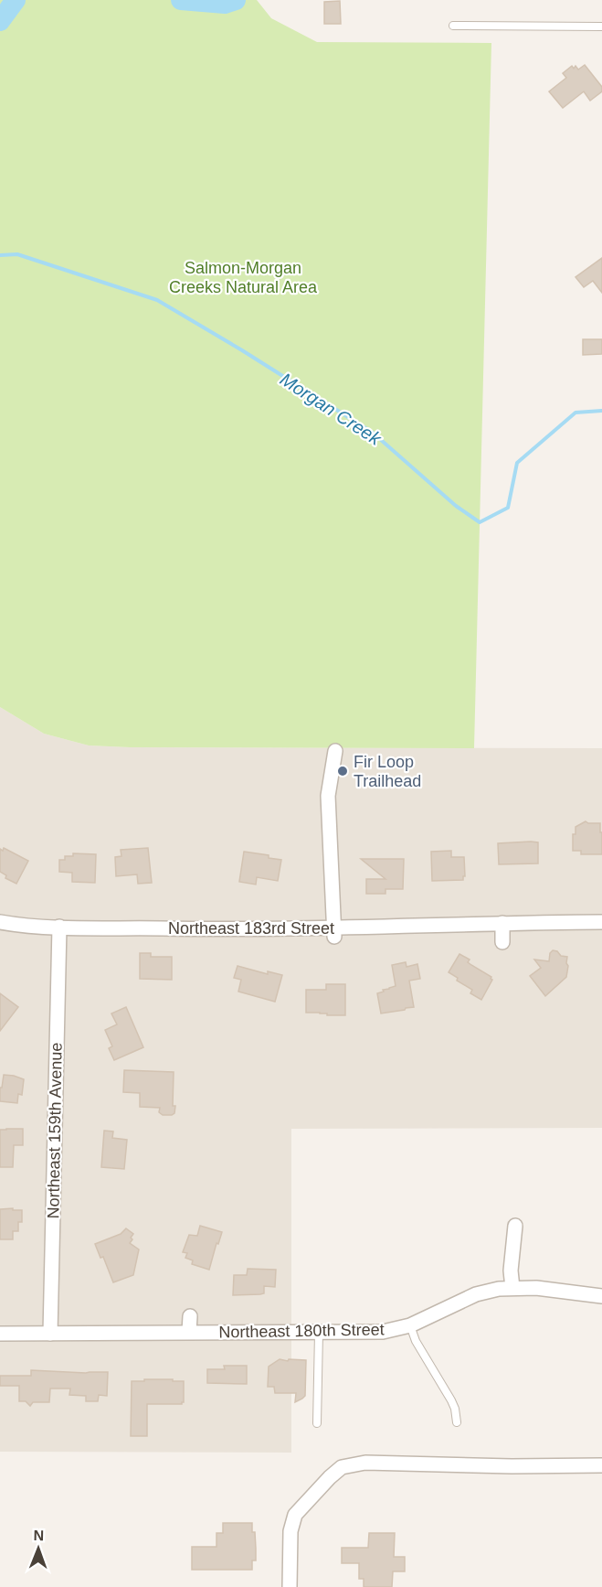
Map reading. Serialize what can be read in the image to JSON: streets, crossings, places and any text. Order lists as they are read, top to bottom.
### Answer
{
  "streets": {
    "street": ["Northeast 183rd Street", "Northeast 159th Avenue", "Northeast 180th Street"]
  },
  "crossings": [
    ["Northeast 183rd Street", "Northeast 159th Avenue"],
    ["Northeast 159th Avenue", "Northeast 180th Street"]
  ],
  "water": ["Morgan Creek"],
  "parks": ["Salmon-Morgan Creeks Natural Area"],
  "places": ["Fir Loop Trailhead"],
  "north": "top"
}
